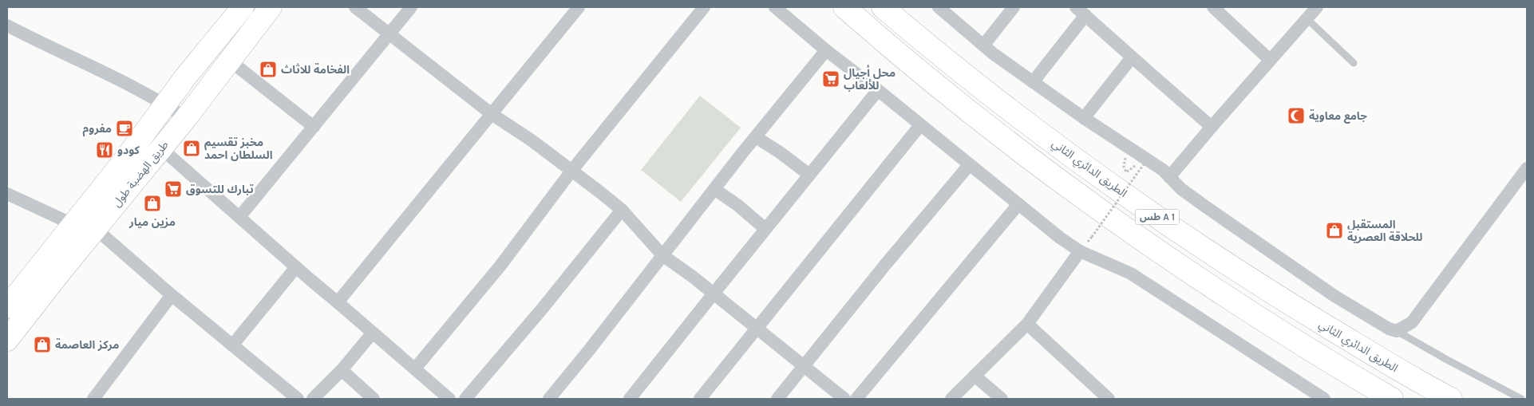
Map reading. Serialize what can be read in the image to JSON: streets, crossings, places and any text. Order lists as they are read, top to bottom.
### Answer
{
  "streets": {
    "highway": ["الطريق الدائري الثاني", "طريق الهضبة طول", "طس A 1"]
  },
  "places": {
    "shop": [
      "الفخامة للاثاث",
      "مخبز تقسيم السلطان احمد",
      "مزين ميار",
      "المستقبل للحلاقة العصرية",
      "مركز العاصمة"
    ],
    "supermarket": ["محل أجيال للألعاب", "تبارك للتسوق"],
    "mosque": ["جامع معاوية"],
    "cafe": ["مفروم"],
    "restaurant": ["كودو"]
  }
}
